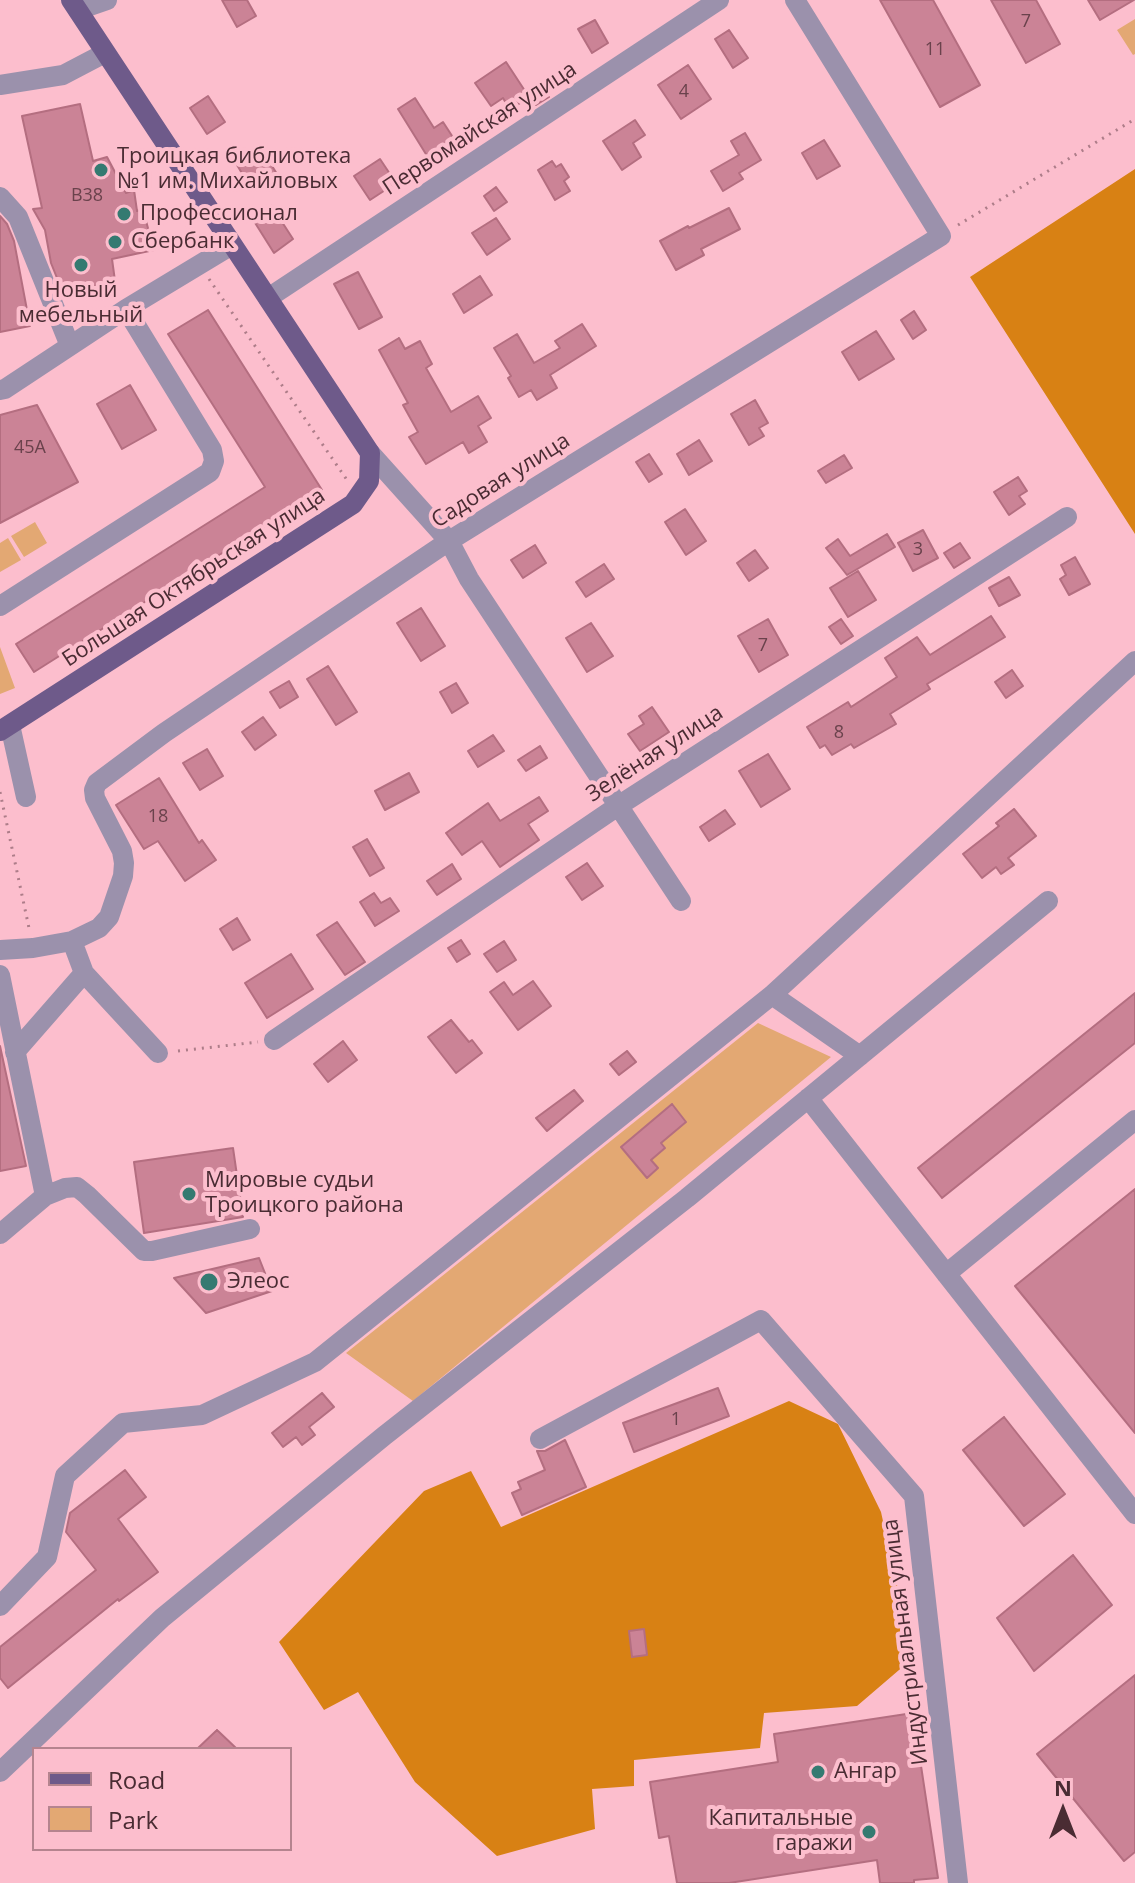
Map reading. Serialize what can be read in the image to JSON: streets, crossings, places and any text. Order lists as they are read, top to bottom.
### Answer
{
  "streets": {
    "main road": ["Большая Октябрьская улица"],
    "street": [
      "Первомайская улица",
      "Садовая улица",
      "Зелёная улица",
      "Индустриальная улица"
    ]
  },
  "places": [
    "Троицкая библиотека №1 им. Михайловых",
    "Профессионал",
    "Сбербанк",
    "Новый мебельный",
    "Мировые судьи Троицкого района",
    "Элеос",
    "Ангар",
    "Капитальные гаражи"
  ],
  "house_numbers": [
    "7",
    "11",
    "4",
    "В38",
    "45А",
    "3",
    "7",
    "8",
    "18",
    "1"
  ],
  "legend": ["Road", "Park"],
  "north": "top"
}
